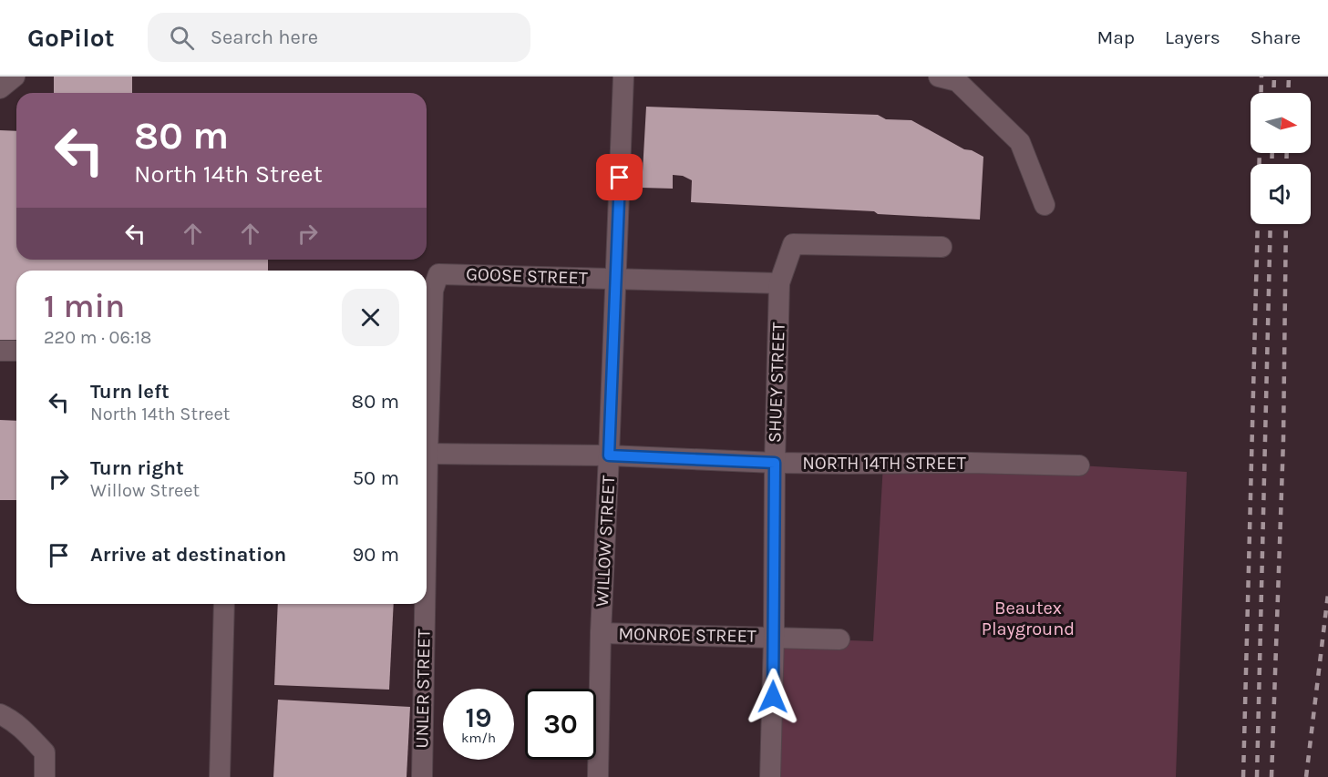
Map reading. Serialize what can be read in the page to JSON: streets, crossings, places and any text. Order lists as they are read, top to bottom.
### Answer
{
  "streets": {
    "street": [
      "GOOSE STREET",
      "SHUEY STREET",
      "NORTH 14TH STREET",
      "WILLOW STREET",
      "MONROE STREET",
      "UNLER STREET"
    ]
  },
  "crossings": [
    ["GOOSE STREET", "SHUEY STREET"],
    ["GOOSE STREET", "WILLOW STREET"],
    ["GOOSE STREET", "UNLER STREET"],
    ["SHUEY STREET", "NORTH 14TH STREET"],
    ["SHUEY STREET", "MONROE STREET"],
    ["NORTH 14TH STREET", "WILLOW STREET"],
    ["NORTH 14TH STREET", "UNLER STREET"],
    ["WILLOW STREET", "MONROE STREET"]
  ],
  "parks": ["Beautex Playground"],
  "north": "right",
  "page": {
    "header": "GoPilot",
    "search": "Search here",
    "nav": ["Map", "Layers", "Share"],
    "turn": ["80 m", "North 14th Street"],
    "heading": ["1 min", "220 m · 06:18"],
    "list": [
      {
        "name": "Turn left",
        "note": "North 14th Street",
        "value": "80 m"
      },
      {
        "name": "Turn right",
        "note": "Willow Street",
        "value": "50 m"
      },
      {
        "name": "Arrive at destination",
        "value": "90 m"
      }
    ],
    "speed": "19 km/h",
    "limit": "30"
  }
}
